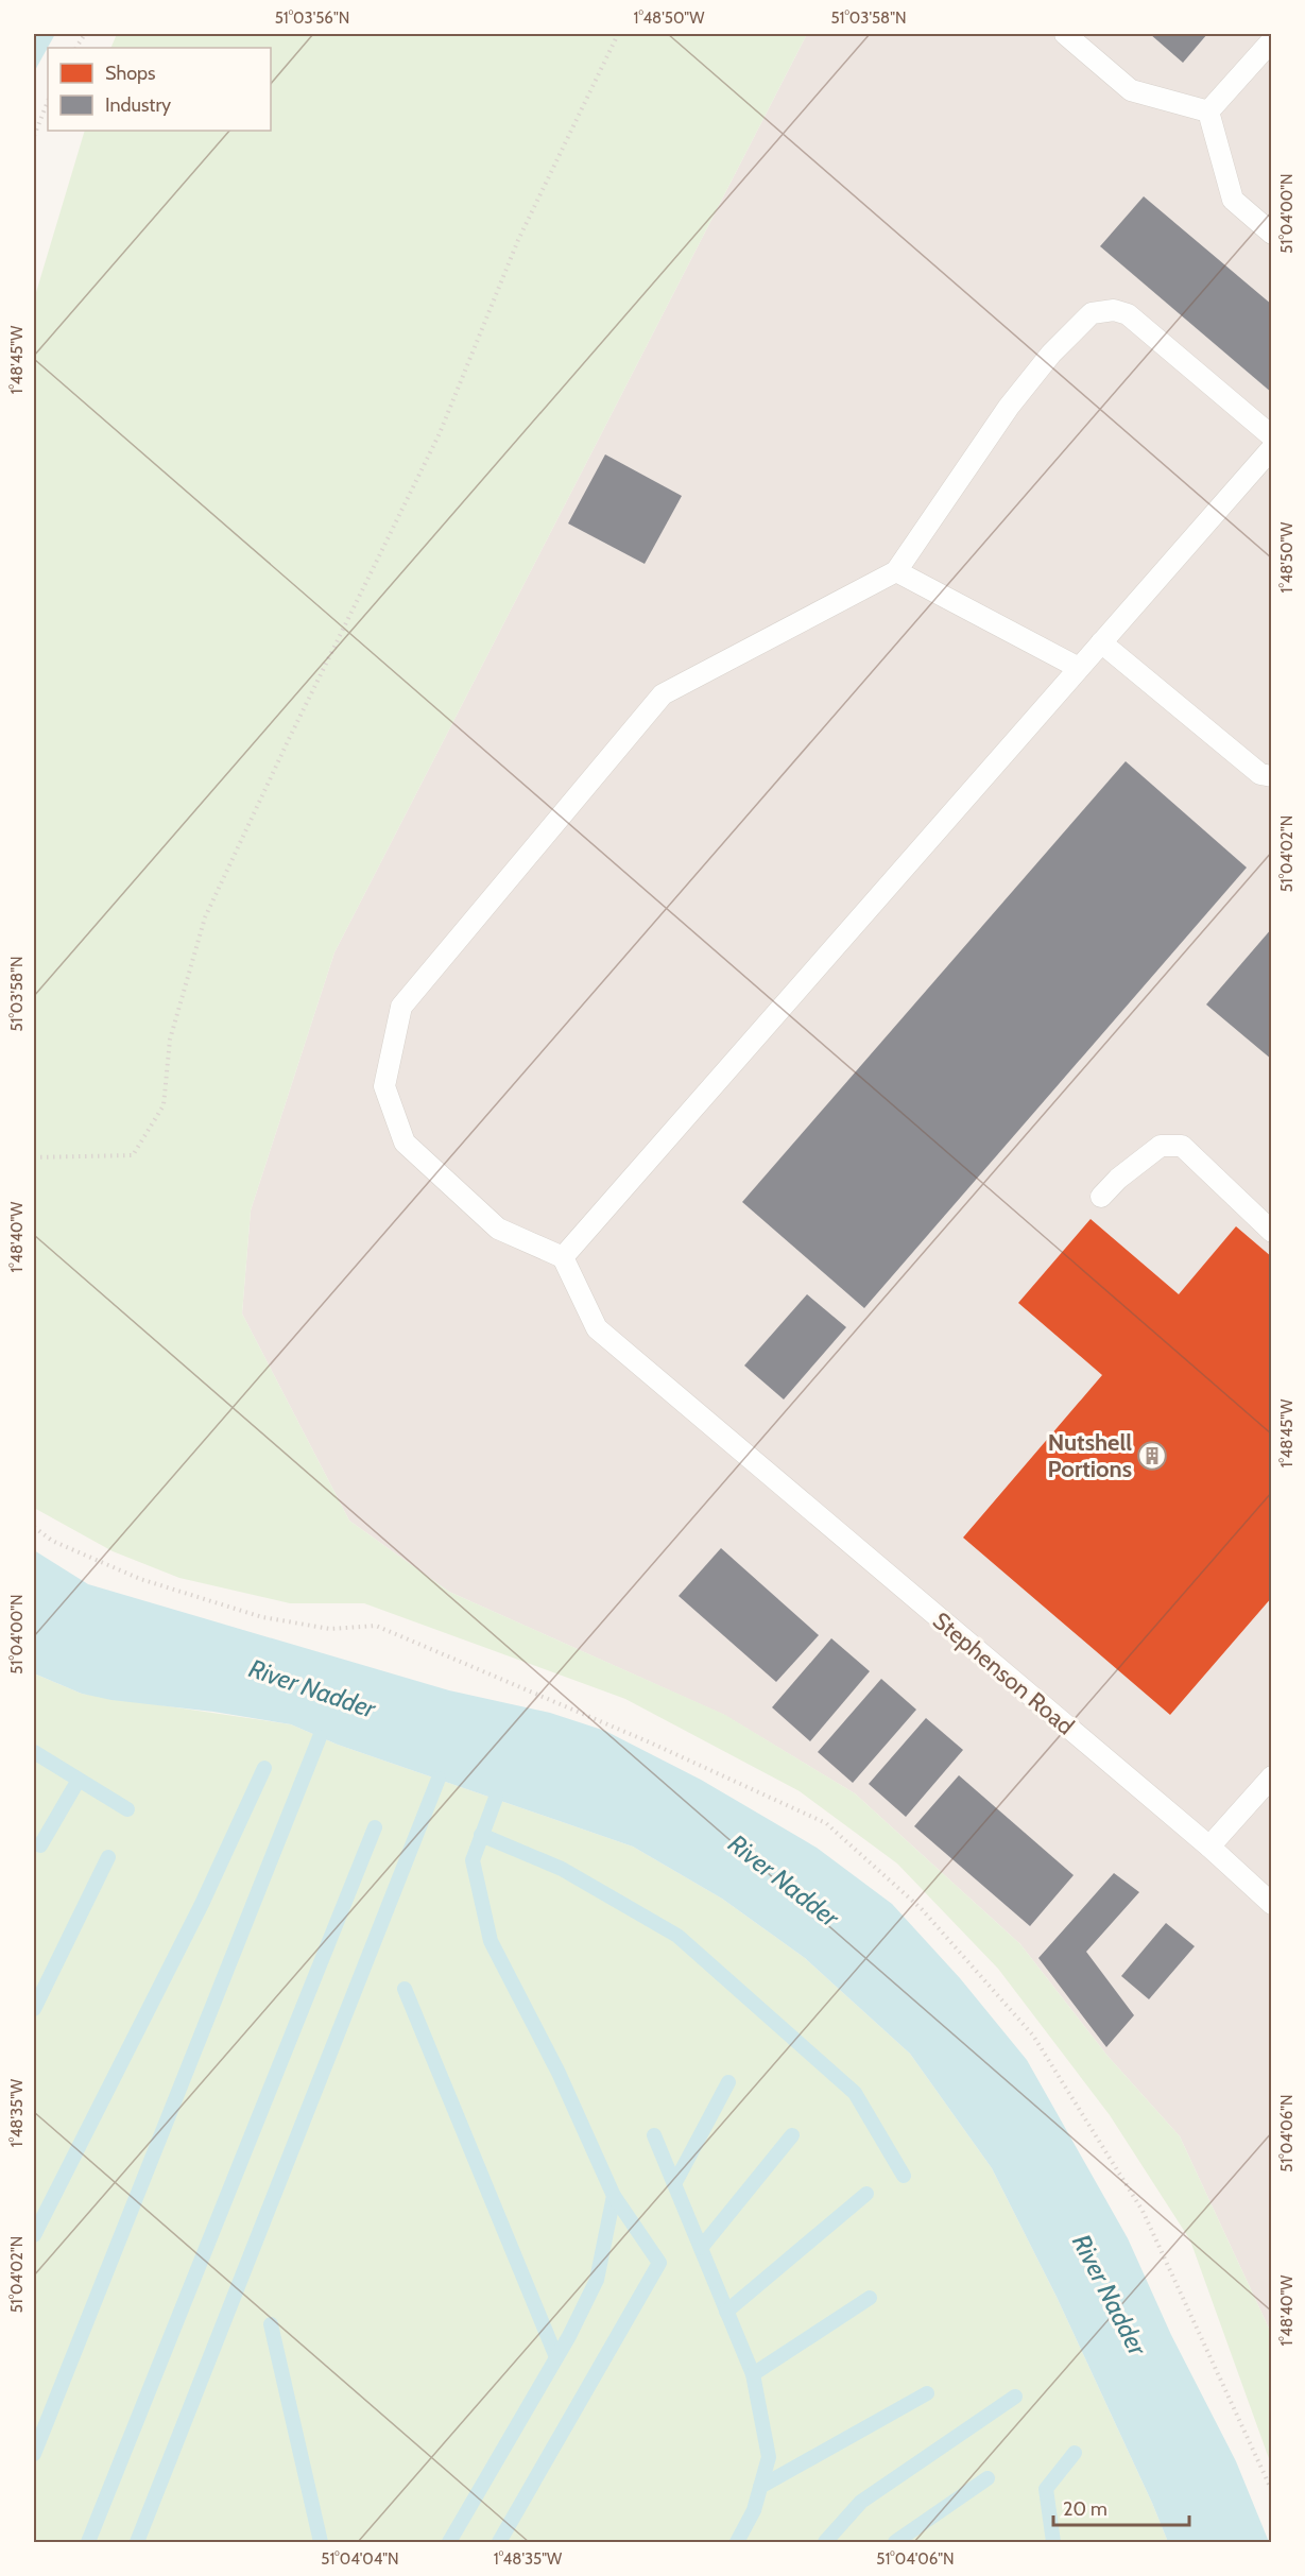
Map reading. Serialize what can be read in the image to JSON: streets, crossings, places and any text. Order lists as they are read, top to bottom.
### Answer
{
  "streets": {
    "lane": ["Stephenson Road"]
  },
  "water": ["River Nadder"],
  "places": {
    "building": ["Nutshell Portions"]
  },
  "legend": ["Shops", "Industry"],
  "scale_bar": "20 m",
  "coordinates": [
    "51°03'56\"N",
    "1°48'50\"W",
    "51°03'58\"N",
    "51°04'00\"N",
    "1°48'45\"W",
    "51°04'02\"N",
    "1°48'40\"W",
    "1°48'35\"W",
    "51°04'06\"N",
    "51°04'04\"N"
  ]
}
